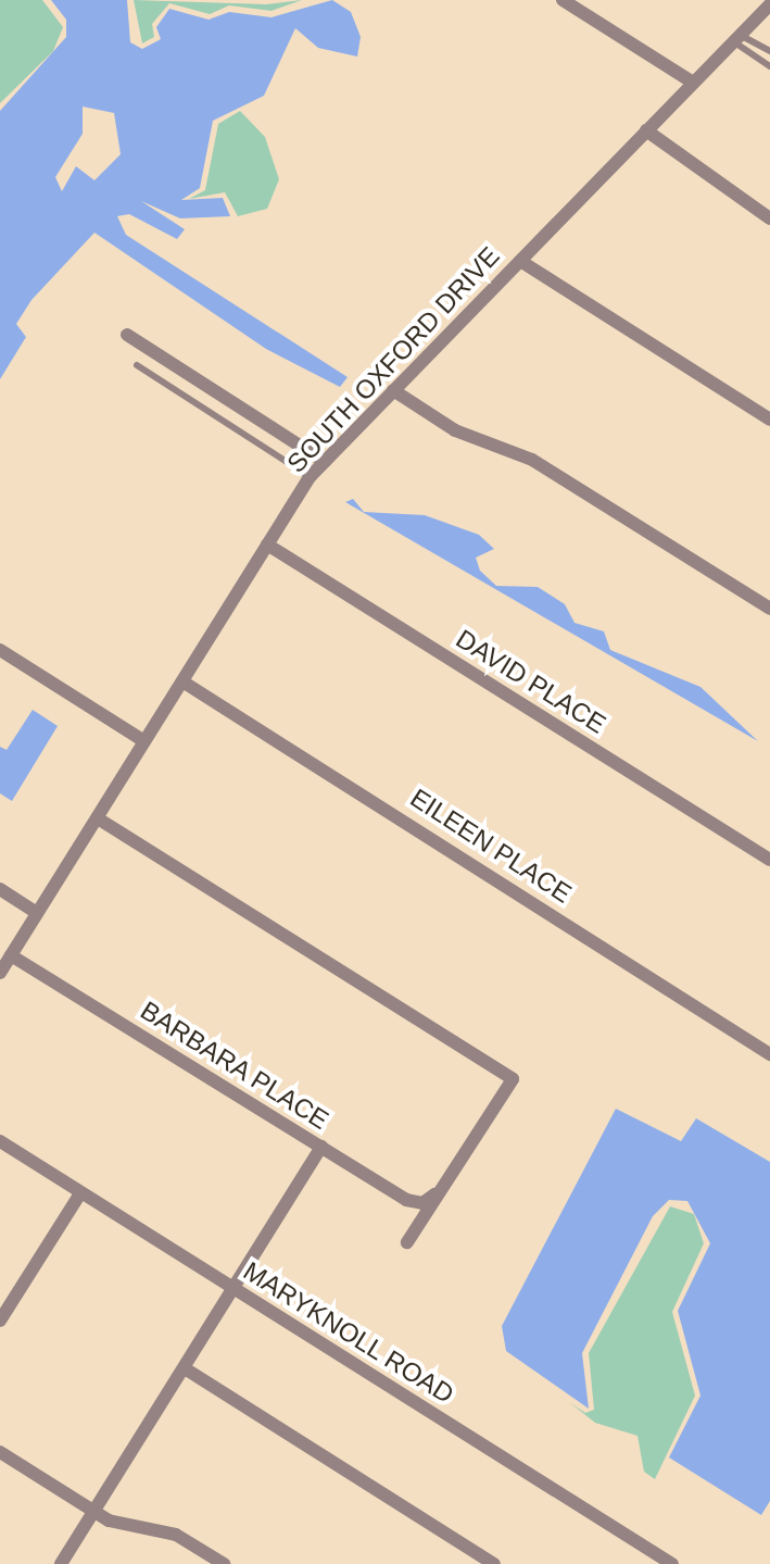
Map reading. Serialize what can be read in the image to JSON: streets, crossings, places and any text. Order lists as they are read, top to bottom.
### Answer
{
  "streets": {
    "street": [
      "SOUTH OXFORD DRIVE",
      "DAVID PLACE",
      "EILEEN PLACE",
      "BARBARA PLACE",
      "MARYKNOLL ROAD"
    ]
  },
  "crossings": [
    ["SOUTH OXFORD DRIVE", "DAVID PLACE"],
    ["SOUTH OXFORD DRIVE", "EILEEN PLACE"],
    ["SOUTH OXFORD DRIVE", "BARBARA PLACE"]
  ]
}
